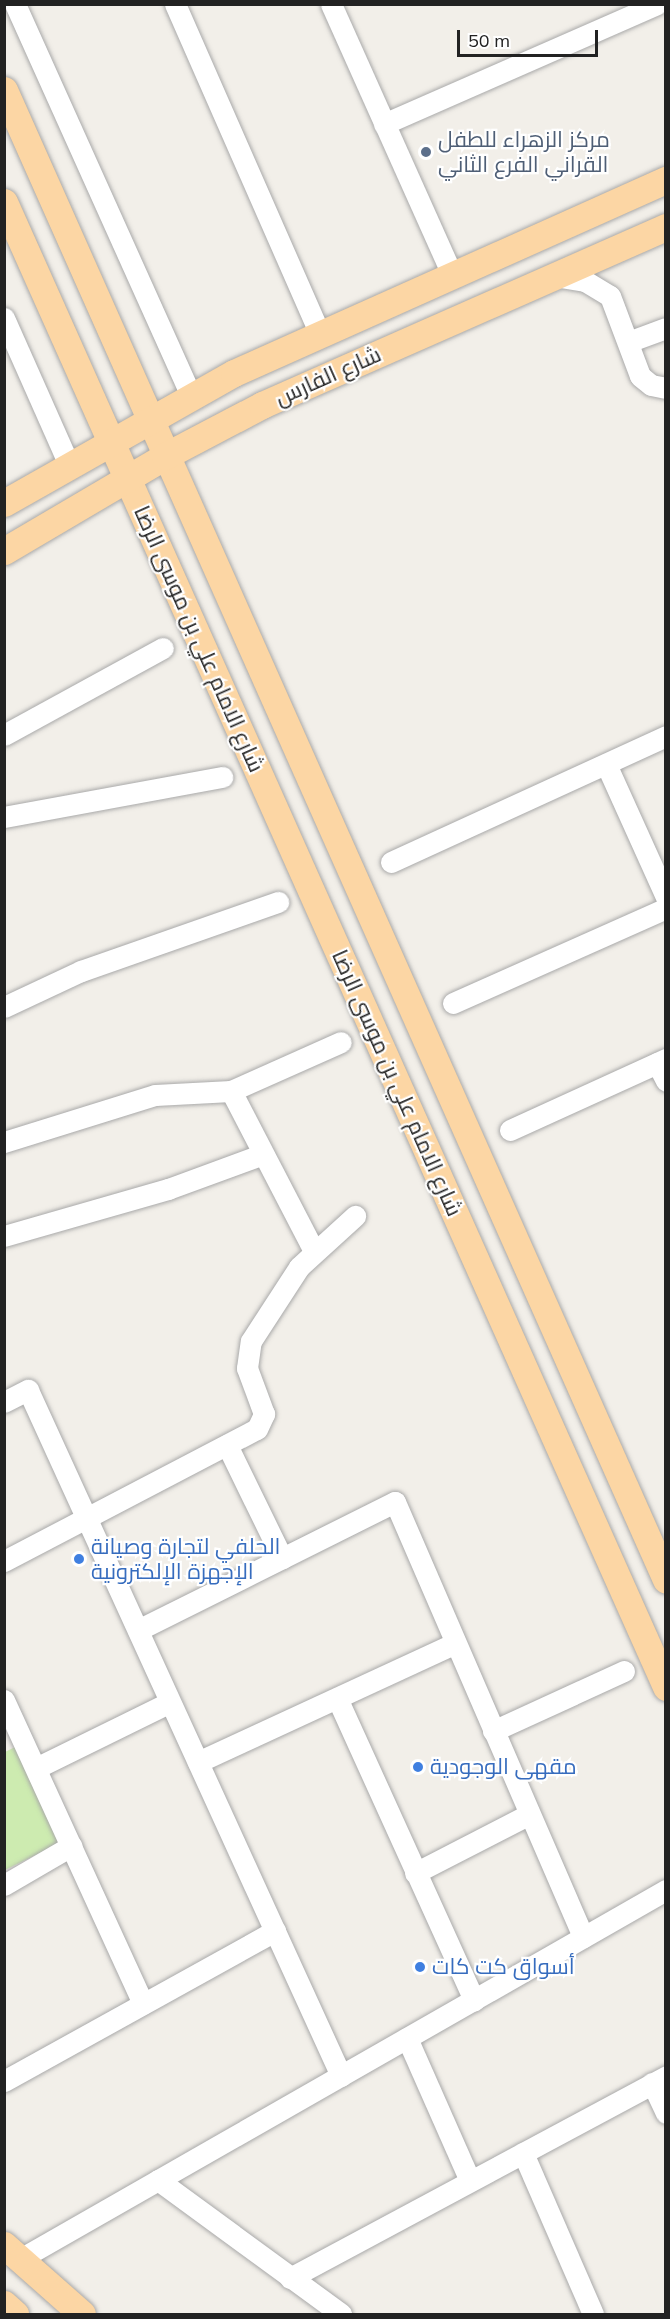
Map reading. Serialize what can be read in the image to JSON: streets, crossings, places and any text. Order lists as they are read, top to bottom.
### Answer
{
  "streets": {
    "main road": ["شارع الفارس", "شارع الامام علي بن موسى الرضا"]
  },
  "crossings": [
    ["شارع الفارس", "شارع الامام علي بن موسى الرضا"]
  ],
  "places": [
    "مركز الزهراء للطفل القراني الفرع الثاني",
    "الحلفي لتجارة وصيانة الإجهزة الإلكترونية",
    "مقهى الوجودية",
    "أسواق كت كات"
  ],
  "scale_bar": "50 m"
}
